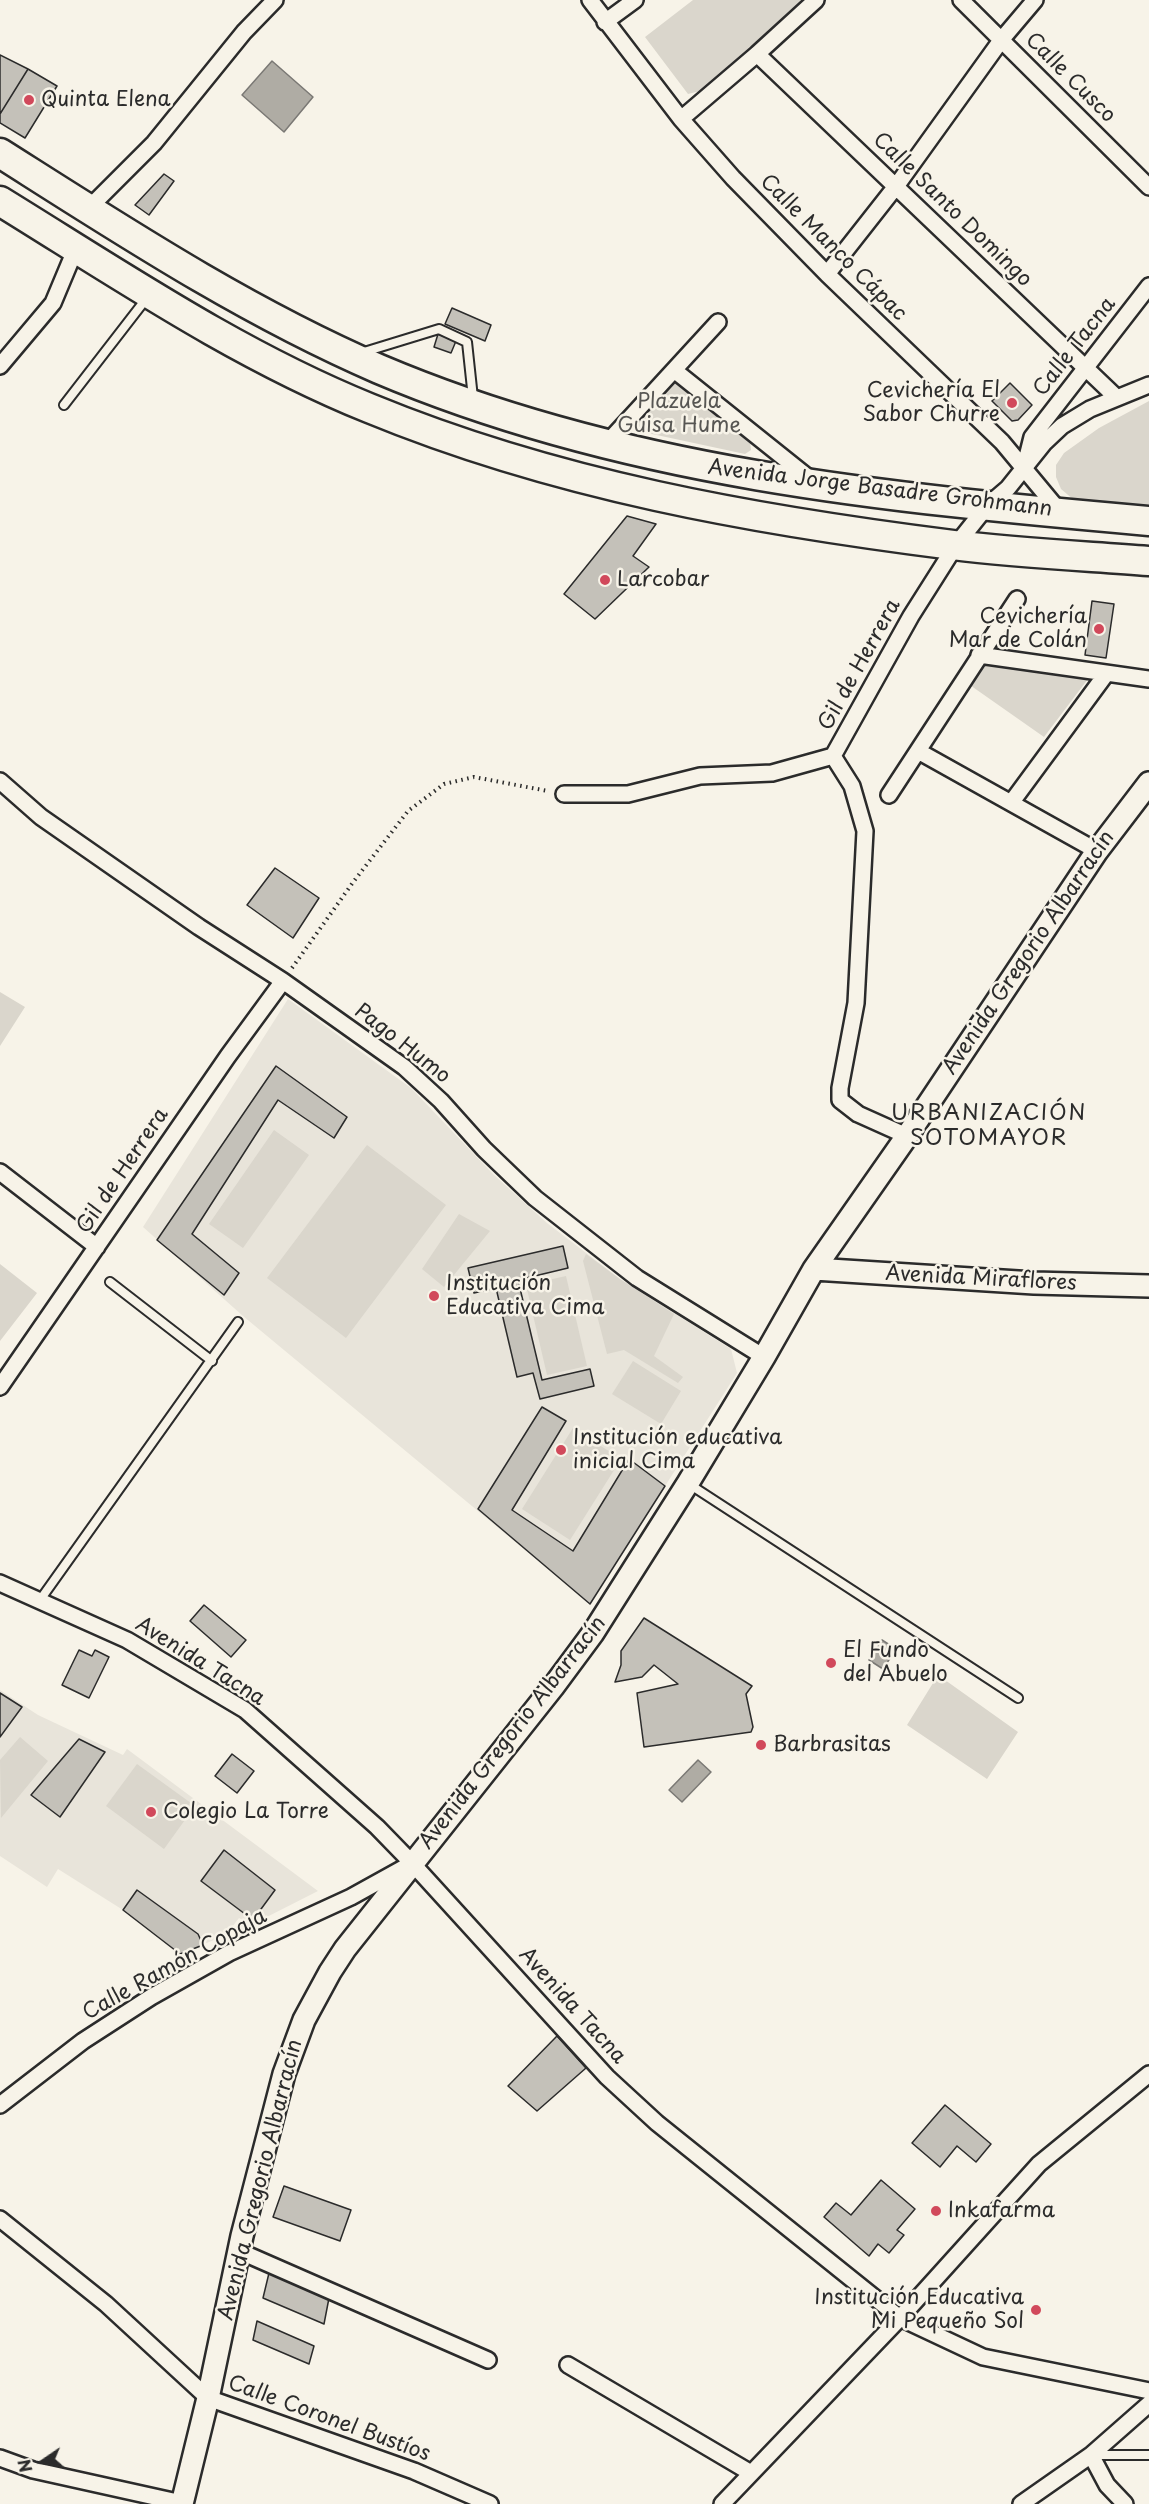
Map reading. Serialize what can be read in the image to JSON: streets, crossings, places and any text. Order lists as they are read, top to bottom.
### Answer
{
  "streets": {
    "highway": ["Avenida Jorge Basadre Grohmann"],
    "street": [
      "Calle Cusco",
      "Calle Santo Domingo",
      "Calle Manco Cápac",
      "Calle Tacna",
      "Gil de Herrera",
      "Avenida Gregorio Albarracín",
      "Pago Humo",
      "Avenida Miraflores",
      "Avenida Tacna",
      "Calle Ramón Copaja",
      "Calle Coronel Bustíos"
    ]
  },
  "crossings": [
    ["Calle Santo Domingo", "Calle Tacna"],
    ["Calle Santo Domingo", "Gil de Herrera"],
    ["Calle Manco Cápac", "Calle Tacna"],
    ["Calle Manco Cápac", "Avenida Jorge Basadre Grohmann"],
    ["Calle Manco Cápac", "Gil de Herrera"],
    ["Calle Tacna", "Gil de Herrera"],
    ["Avenida Jorge Basadre Grohmann", "Gil de Herrera"],
    ["Gil de Herrera", "Pago Humo"],
    ["Avenida Gregorio Albarracín", "Pago Humo"],
    ["Avenida Gregorio Albarracín", "Avenida Miraflores"],
    ["Avenida Gregorio Albarracín", "Avenida Tacna"],
    ["Avenida Gregorio Albarracín", "Calle Ramón Copaja"],
    ["Avenida Gregorio Albarracín", "Calle Coronel Bustíos"],
    ["Avenida Tacna", "Calle Ramón Copaja"]
  ],
  "districts": ["URBANIZACIÓN SOTOMAYOR"],
  "parks": ["Plazuela Guisa Hume"],
  "places": [
    "Quinta Elena",
    "Cevichería El Sabor Churre",
    "Larcobar",
    "Cevichería Mar de Colán",
    "Institución Educativa Cima",
    "Institución educativa inicial Cima",
    "El Fundo del Abuelo",
    "Barbrasitas",
    "Colegio La Torre",
    "Inkafarma",
    "Institución Educativa Mi Pequeño Sol"
  ],
  "north": "left"
}
